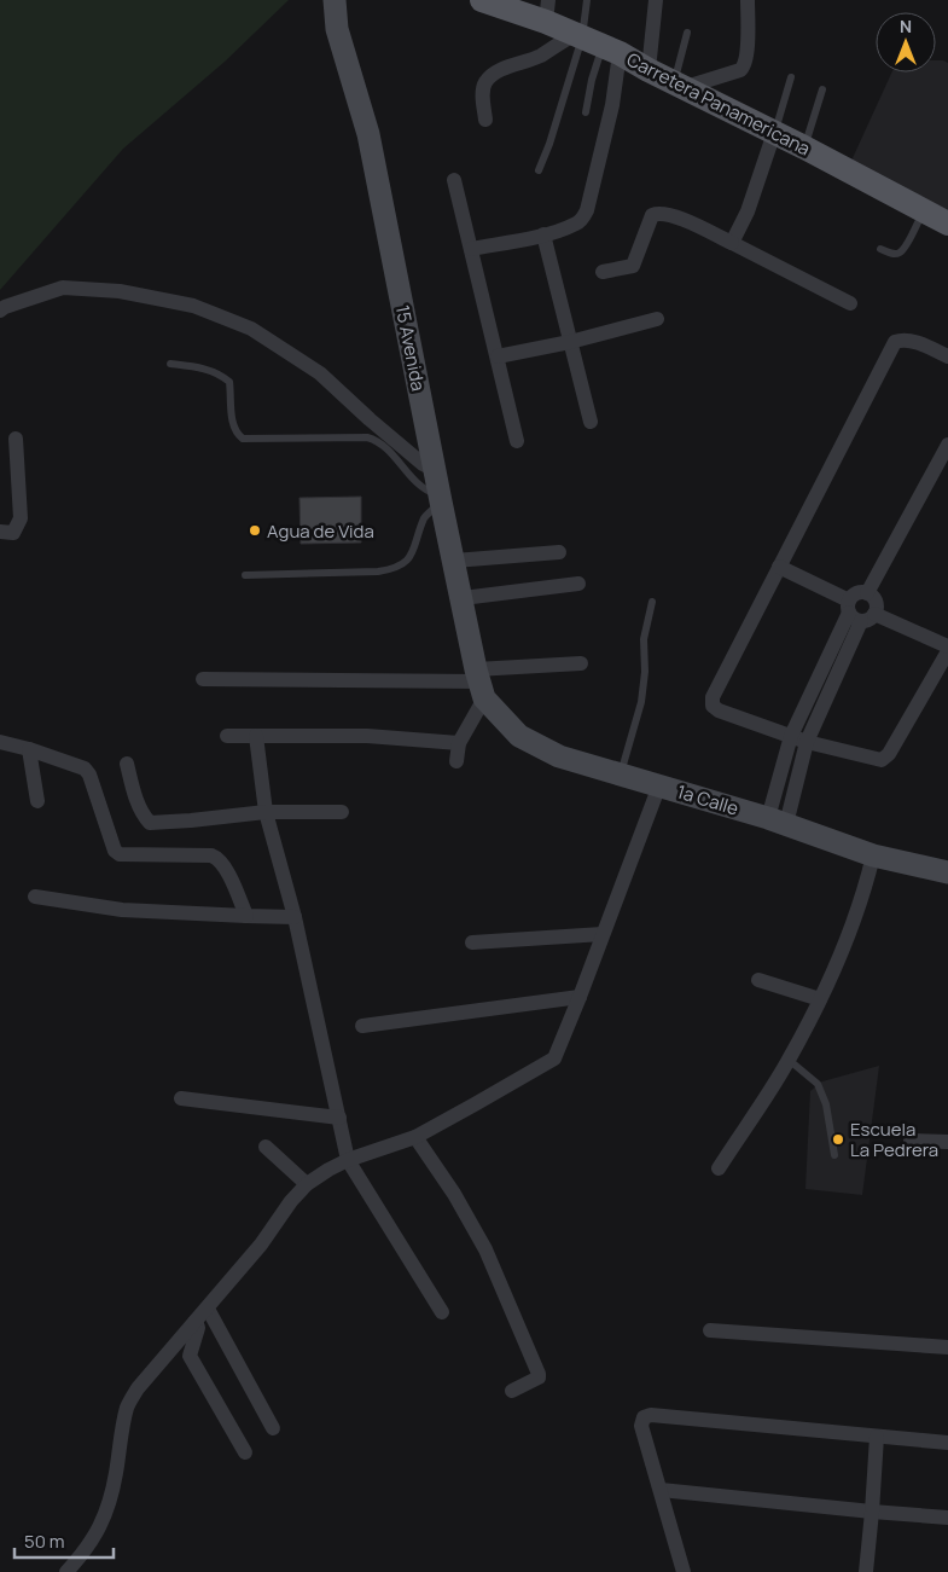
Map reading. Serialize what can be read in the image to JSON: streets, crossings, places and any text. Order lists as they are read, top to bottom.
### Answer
{
  "streets": {
    "main road": ["Carretera Panamericana"],
    "street": ["15 Avenida", "1a Calle"]
  },
  "crossings": [
    ["15 Avenida", "1a Calle"]
  ],
  "places": ["Agua de Vida", "Escuela La Pedrera"],
  "scale_bar": "50 m",
  "north": "top"
}
